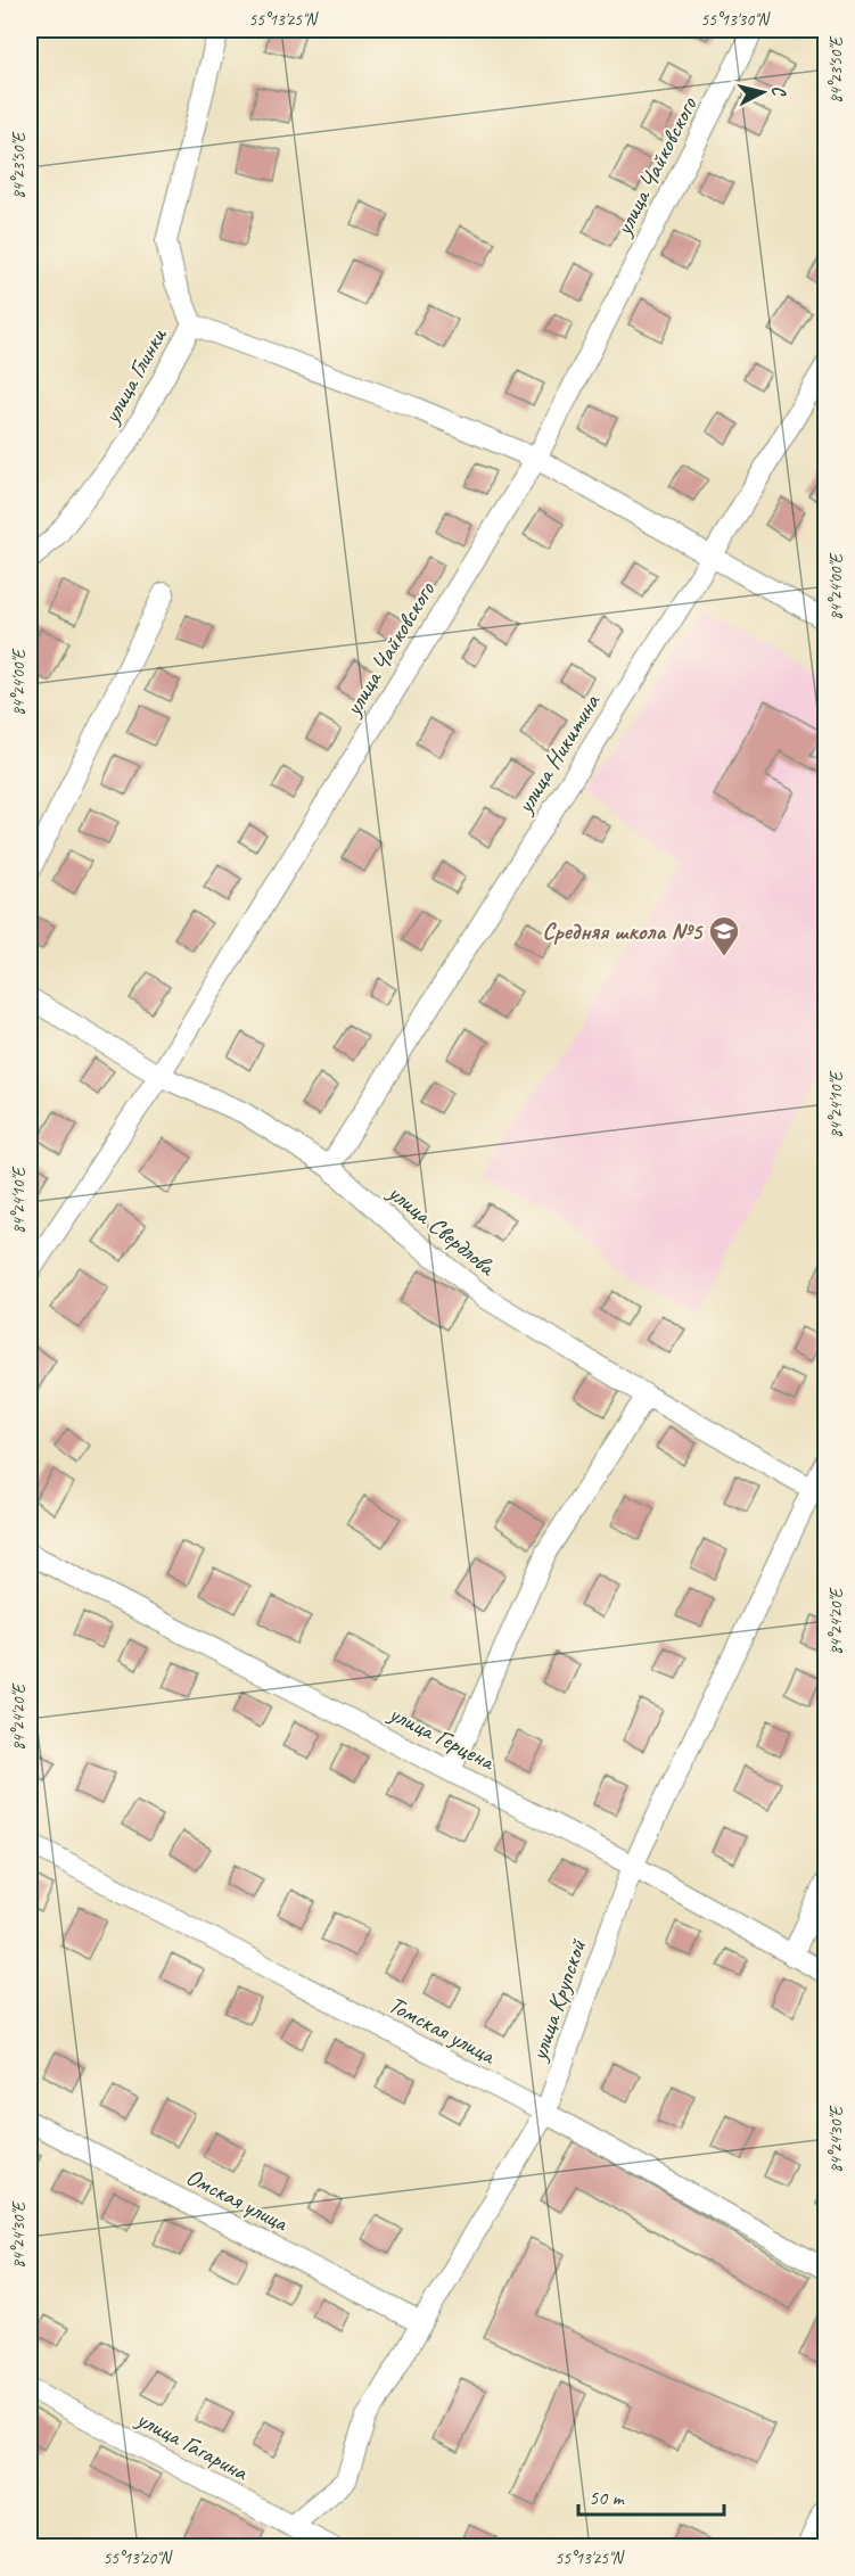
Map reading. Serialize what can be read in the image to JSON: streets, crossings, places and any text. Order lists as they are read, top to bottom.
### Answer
{
  "streets": {
    "street": [
      "улица Чайковского",
      "улица Глинки",
      "улица Никитина",
      "улица Свердлова",
      "улица Герцена",
      "улица Крупской",
      "Томская улица",
      "Омская улица",
      "улица Гагарина"
    ]
  },
  "crossings": [
    ["улица Чайковского", "улица Свердлова"],
    ["улица Никитина", "улица Свердлова"],
    ["улица Свердлова", "улица Крупской"],
    ["улица Герцена", "улица Крупской"],
    ["улица Крупской", "Томская улица"],
    ["улица Крупской", "Омская улица"],
    ["улица Крупской", "улица Гагарина"]
  ],
  "places": {
    "school or university": ["Средняя школа №5"]
  },
  "scale_bar": "50 m",
  "north": "right",
  "coordinates": [
    "55°13'25\"N",
    "55°13'30\"N",
    "84°23'50\"E",
    "84°24'00\"E",
    "84°24'10\"E",
    "84°24'20\"E",
    "84°24'30\"E",
    "55°13'20\"N"
  ]
}
